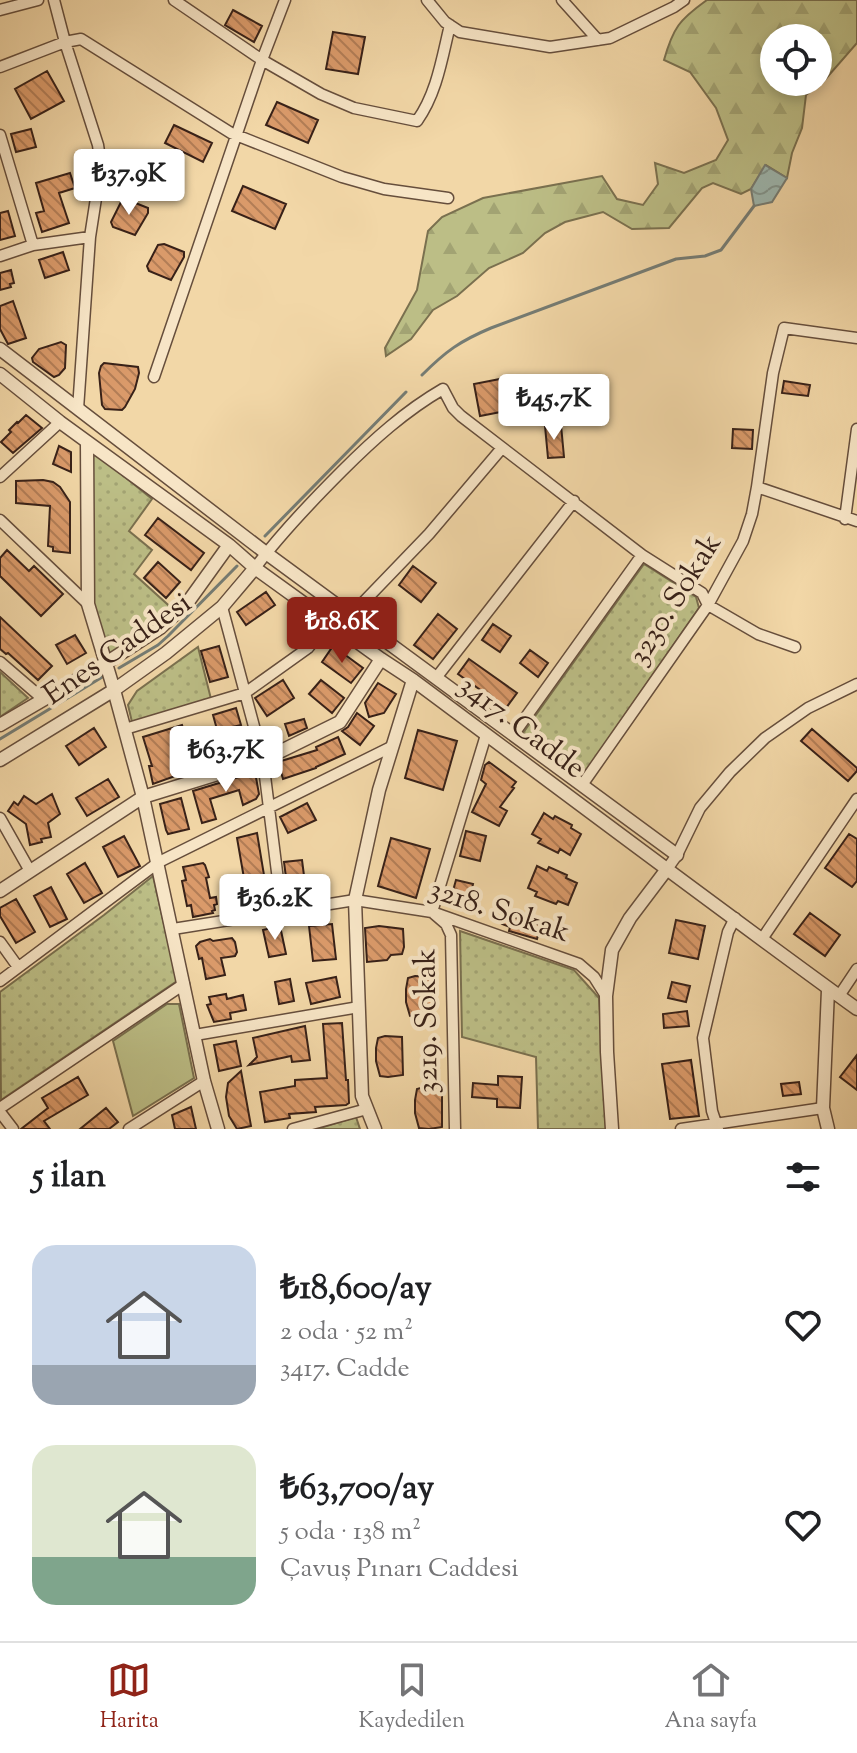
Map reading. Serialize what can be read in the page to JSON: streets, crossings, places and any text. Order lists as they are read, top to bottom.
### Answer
{
  "streets": {
    "street": [
      "3230. Sokak",
      "Enes Caddesi",
      "3417. Cadde",
      "3218. Sokak",
      "3219. Sokak"
    ]
  },
  "crossings": [
    ["3230. Sokak", "3417. Cadde"],
    ["Enes Caddesi", "3417. Cadde"],
    ["3417. Cadde", "3219. Sokak"],
    ["3218. Sokak", "3219. Sokak"]
  ],
  "page": {
    "price": [
      "₺37.9K",
      "₺45.7K",
      "₺18.6K",
      "₺63.7K",
      "₺36.2K"
    ],
    "heading": "5 ilan",
    "list": [
      {
        "name": "₺18,600/ay",
        "note": "2 oda · 52 m² · 3417. Cadde"
      },
      {
        "name": "₺63,700/ay",
        "note": "5 oda · 138 m² · Çavuş Pınarı Caddesi"
      }
    ],
    "tabs": ["Harita", "Kaydedilen", "Ana sayfa"]
  }
}
